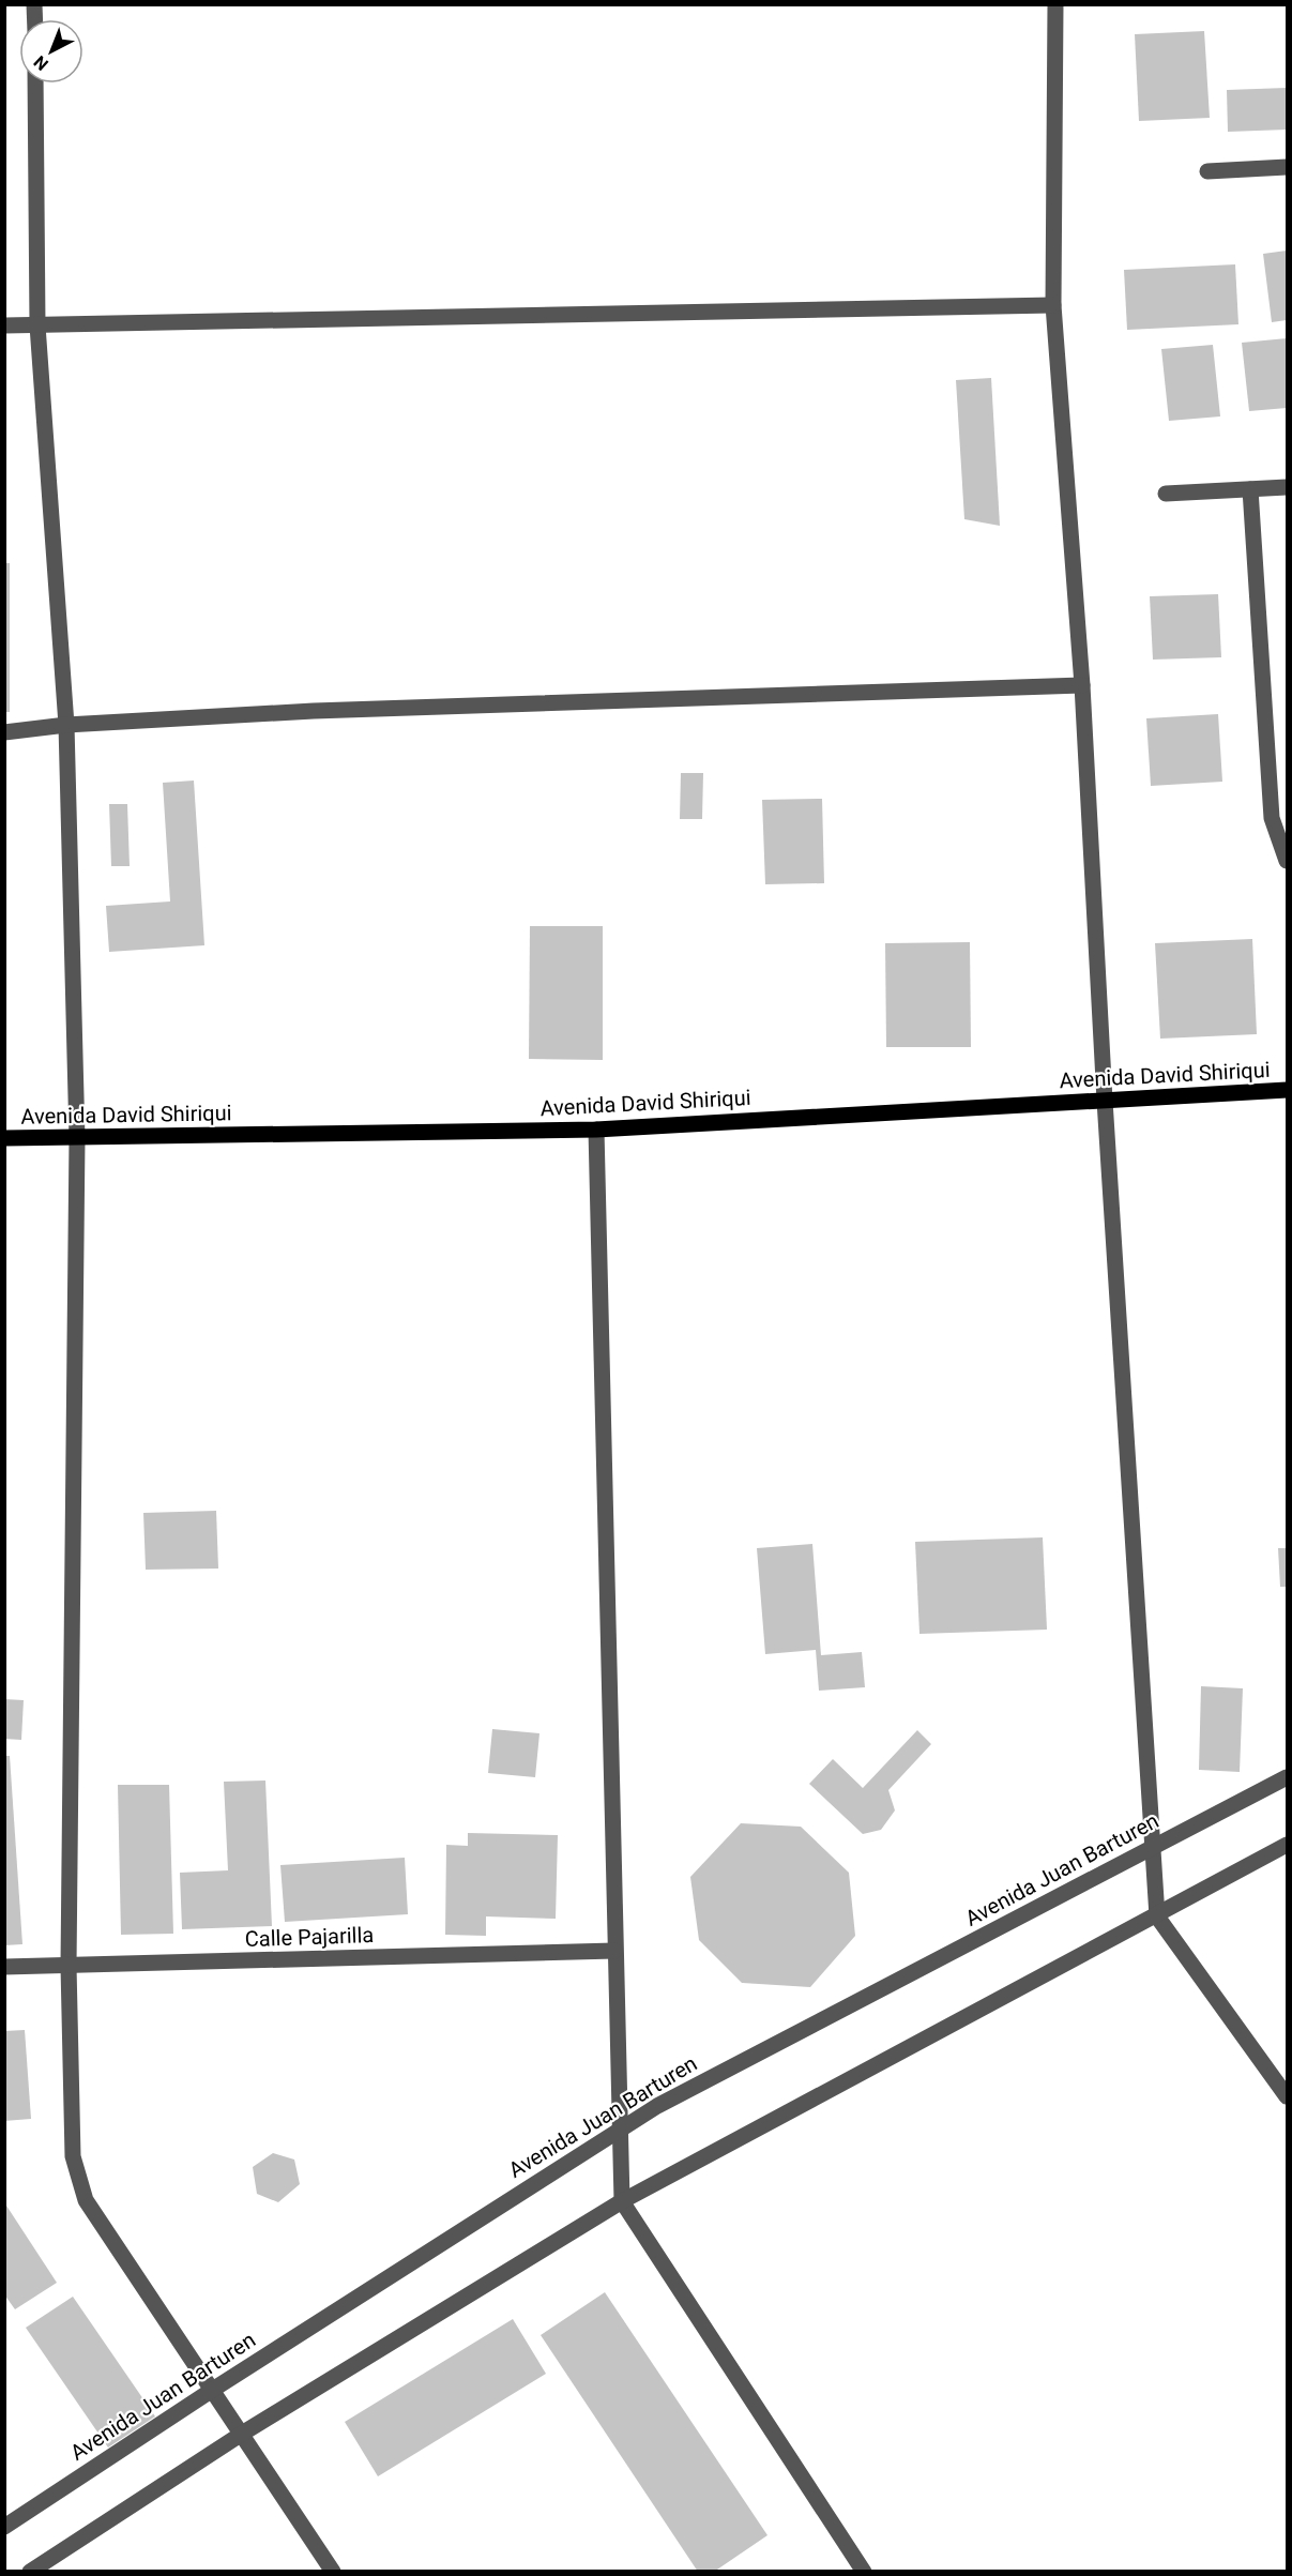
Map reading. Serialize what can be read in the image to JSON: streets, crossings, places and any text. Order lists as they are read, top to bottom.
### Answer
{
  "streets": {
    "main road": ["Avenida David Shiriqui"],
    "street": ["Avenida Juan Barturen", "Calle Pajarilla"]
  },
  "north": "bottom left"
}
